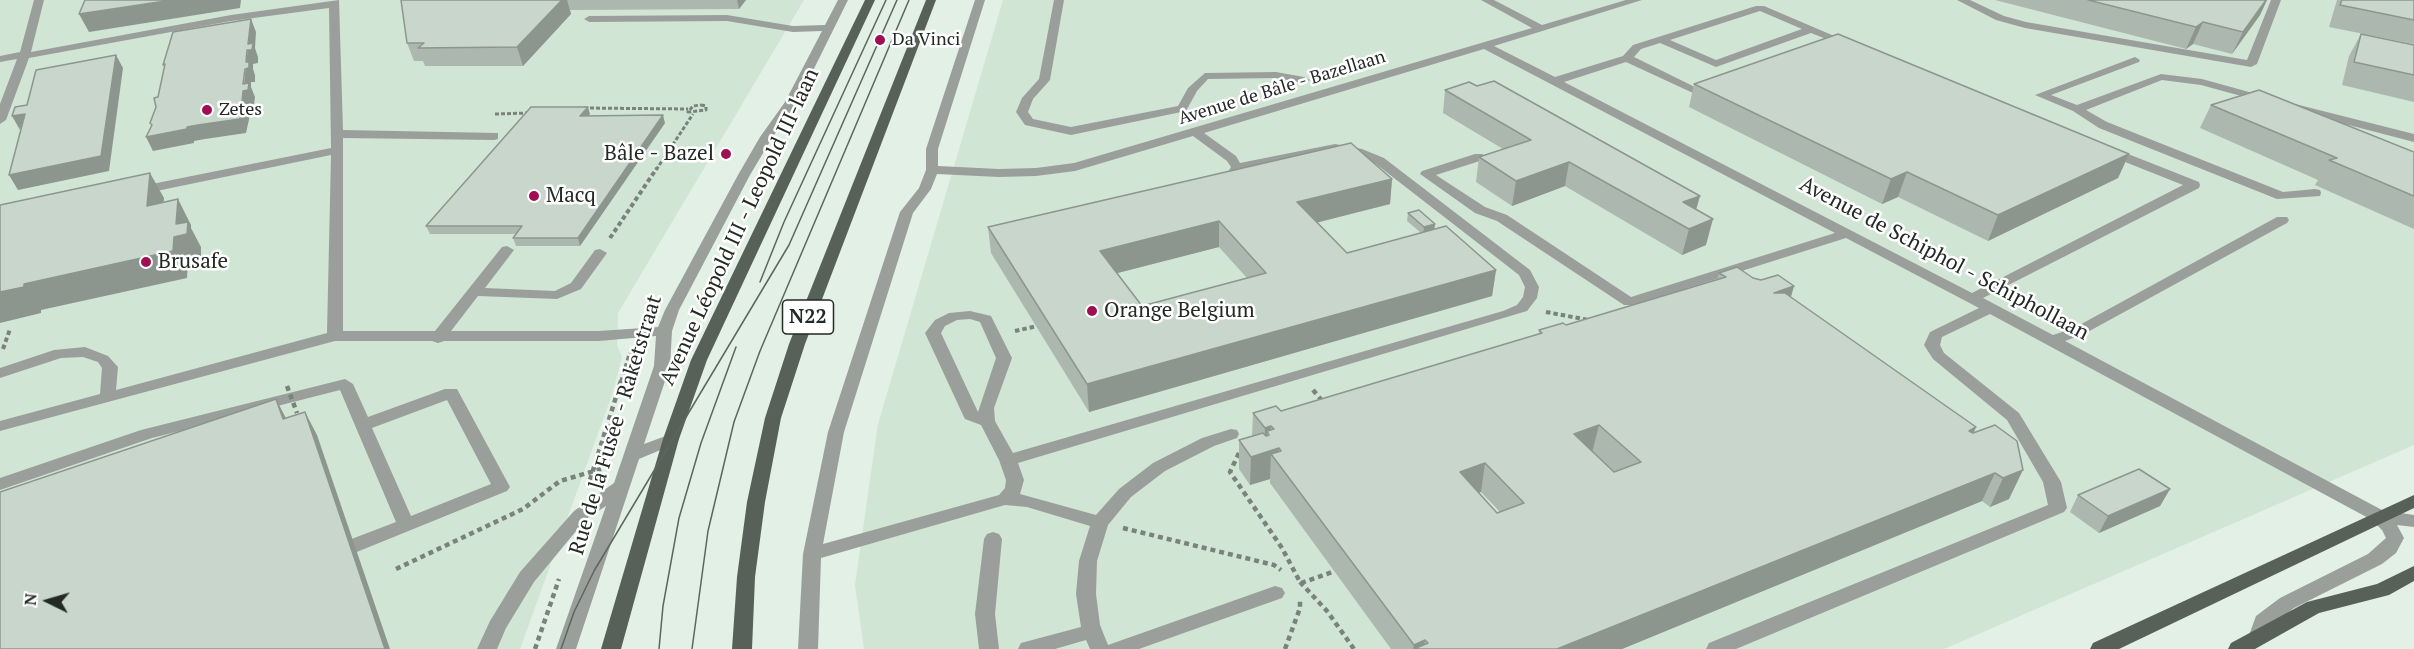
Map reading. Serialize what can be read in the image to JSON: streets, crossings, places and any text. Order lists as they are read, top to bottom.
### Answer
{
  "streets": {
    "main road": ["Avenue Léopold III - Leopold III-laan", "N22"],
    "street": ["Avenue de Bâle - Bazellaan", "Avenue de Schiphol - Schiphollaan", "Rue de la Fusée - Raketstraat"]
  },
  "crossings": [
    ["Avenue de Bâle - Bazellaan", "Avenue de Schiphol - Schiphollaan"]
  ],
  "places": [
    "Da Vinci",
    "Zetes",
    "Bâle - Bazel",
    "Macq",
    "Brusafe",
    "Orange Belgium"
  ],
  "north": "left"
}
